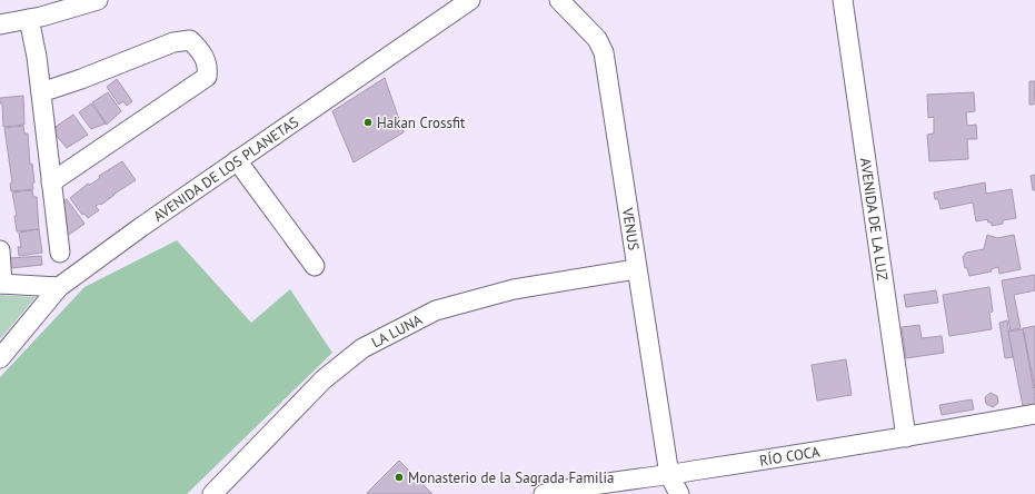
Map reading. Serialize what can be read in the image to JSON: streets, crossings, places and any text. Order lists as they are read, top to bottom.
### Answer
{
  "streets": {
    "street": [
      "AVENIDA DE LOS PLANETAS",
      "AVENIDA DE LA LUZ",
      "VENUS",
      "LA LUNA",
      "RÍO COCA"
    ]
  },
  "crossings": [
    ["AVENIDA DE LA LUZ", "RÍO COCA"],
    ["VENUS", "LA LUNA"],
    ["VENUS", "RÍO COCA"]
  ],
  "places": ["Hakan Crossfit", "Monasterio de la Sagrada Familia"]
}
